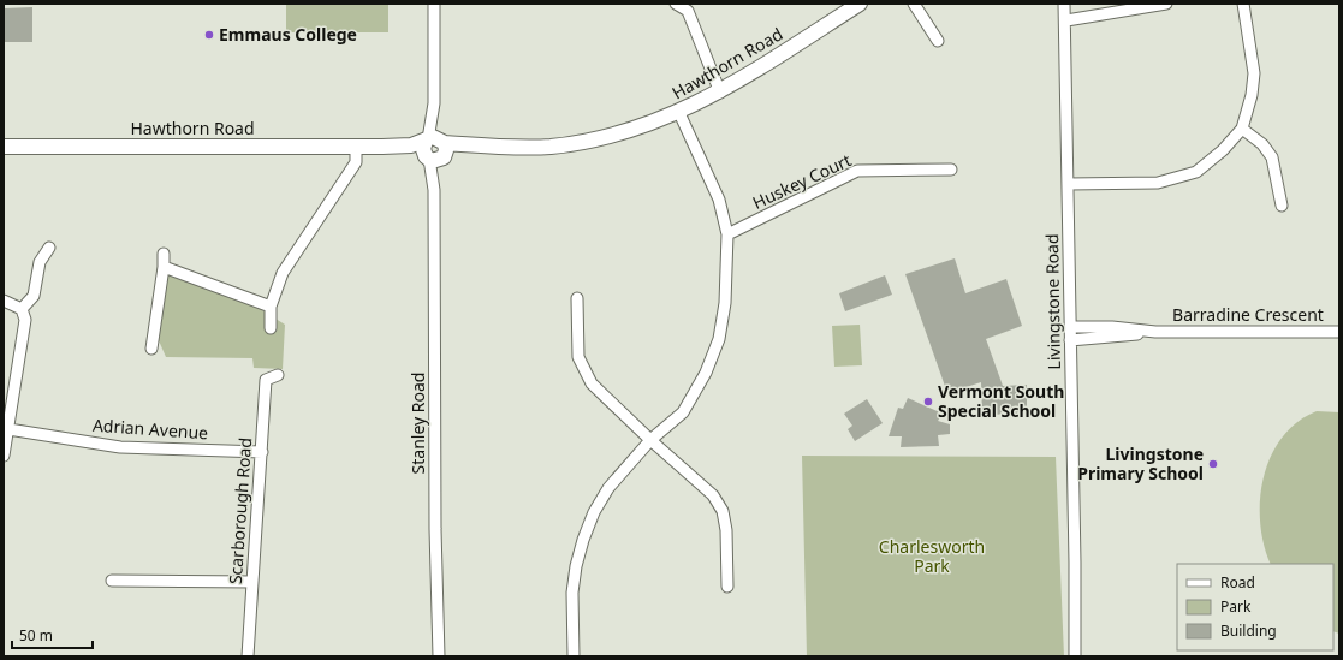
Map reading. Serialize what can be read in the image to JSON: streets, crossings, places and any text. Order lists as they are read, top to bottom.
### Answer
{
  "streets": {
    "main road": ["Hawthorn Road"],
    "street": [
      "Huskey Court",
      "Livingstone Road",
      "Barradine Crescent",
      "Stanley Road",
      "Adrian Avenue",
      "Scarborough Road"
    ]
  },
  "crossings": [
    ["Hawthorn Road", "Stanley Road"],
    ["Livingstone Road", "Barradine Crescent"],
    ["Adrian Avenue", "Scarborough Road"]
  ],
  "parks": ["Charlesworth Park"],
  "places": ["Emmaus College", "Vermont South Special School", "Livingstone Primary School"],
  "legend": ["Road", "Park", "Building"],
  "scale_bar": "50 m"
}
